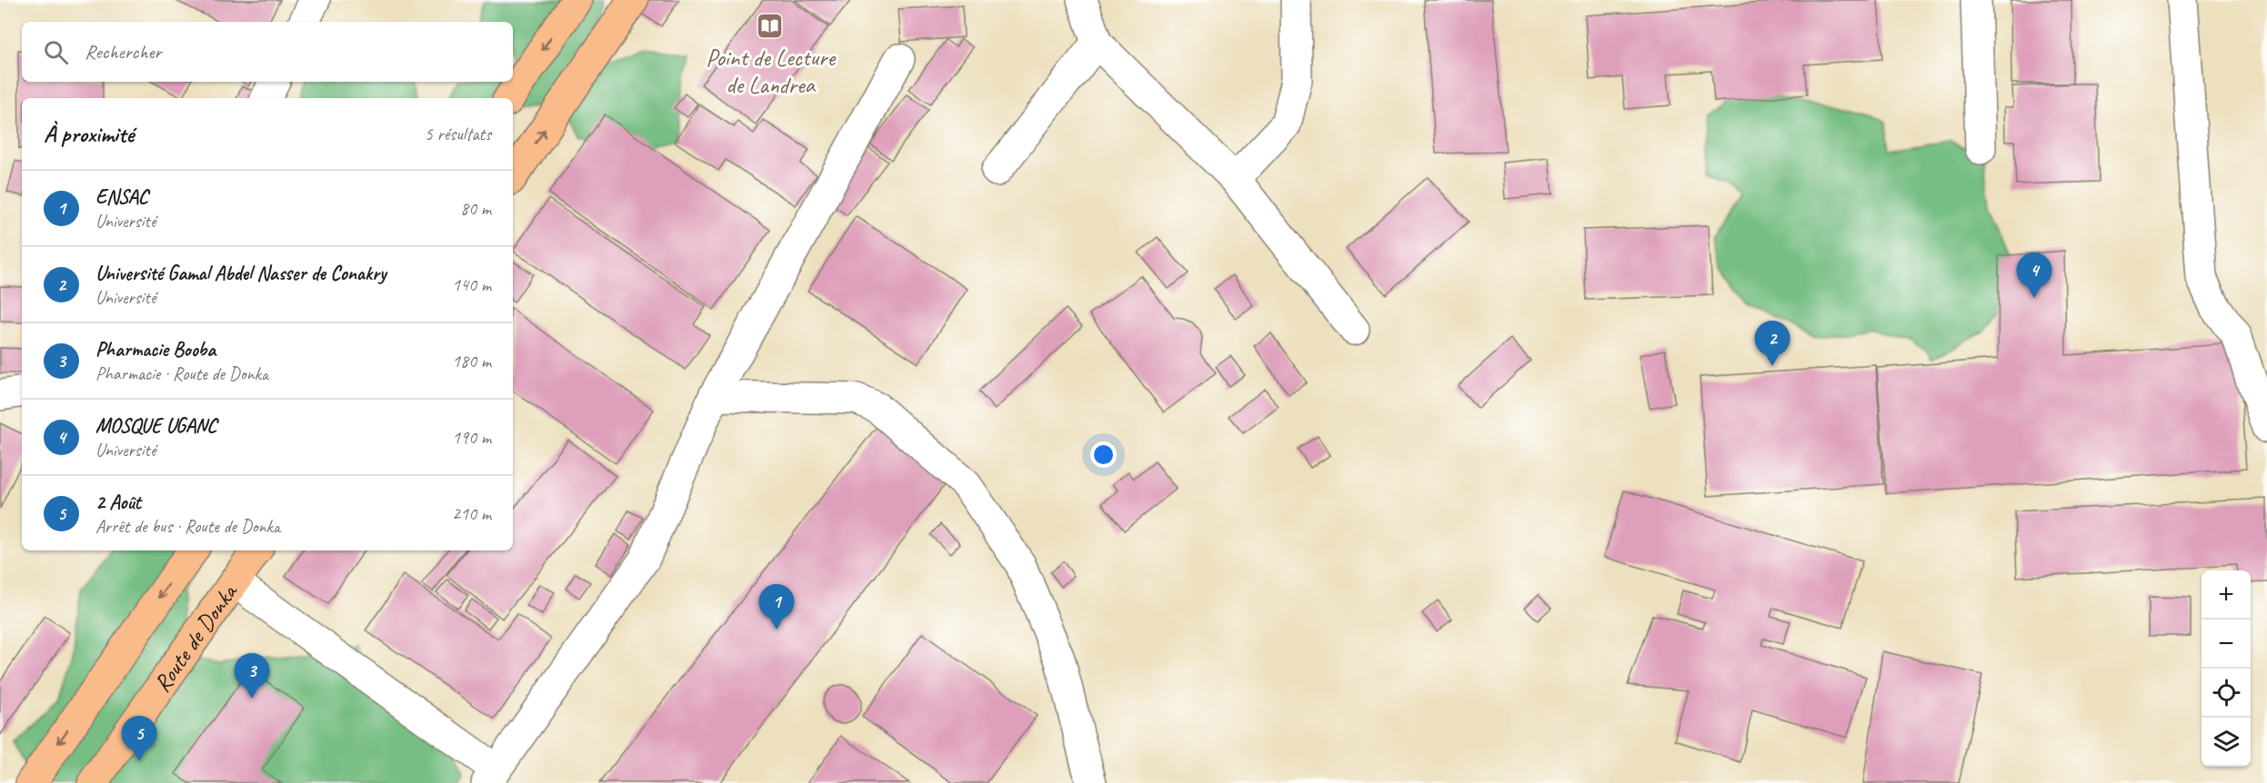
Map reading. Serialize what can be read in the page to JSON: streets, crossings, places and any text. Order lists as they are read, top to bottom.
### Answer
{
  "streets": {
    "main road": ["Route de Donka"]
  },
  "places": {
    "library": ["Point de Lecture de Landrea"]
  },
  "page": {
    "search": "Rechercher",
    "heading": ["À proximité", "5 résultats"],
    "list": [
      {
        "mark": "1",
        "name": "ENSAC",
        "note": "Université",
        "value": "80 m"
      },
      {
        "mark": "2",
        "name": "Université Gamal Abdel Nasser de Conakry",
        "note": "Université",
        "value": "140 m"
      },
      {
        "mark": "3",
        "name": "Pharmacie Booba",
        "note": "Pharmacie · Route de Donka",
        "value": "180 m"
      },
      {
        "mark": "4",
        "name": "MOSQUE UGANC",
        "note": "Université",
        "value": "190 m"
      },
      {
        "mark": "5",
        "name": "2 Août",
        "note": "Arrêt de bus · Route de Donka",
        "value": "210 m"
      }
    ],
    "pins": [
      "4",
      "2",
      "1",
      "3",
      "5"
    ],
    "map_buttons": ["+", "−"]
  }
}
